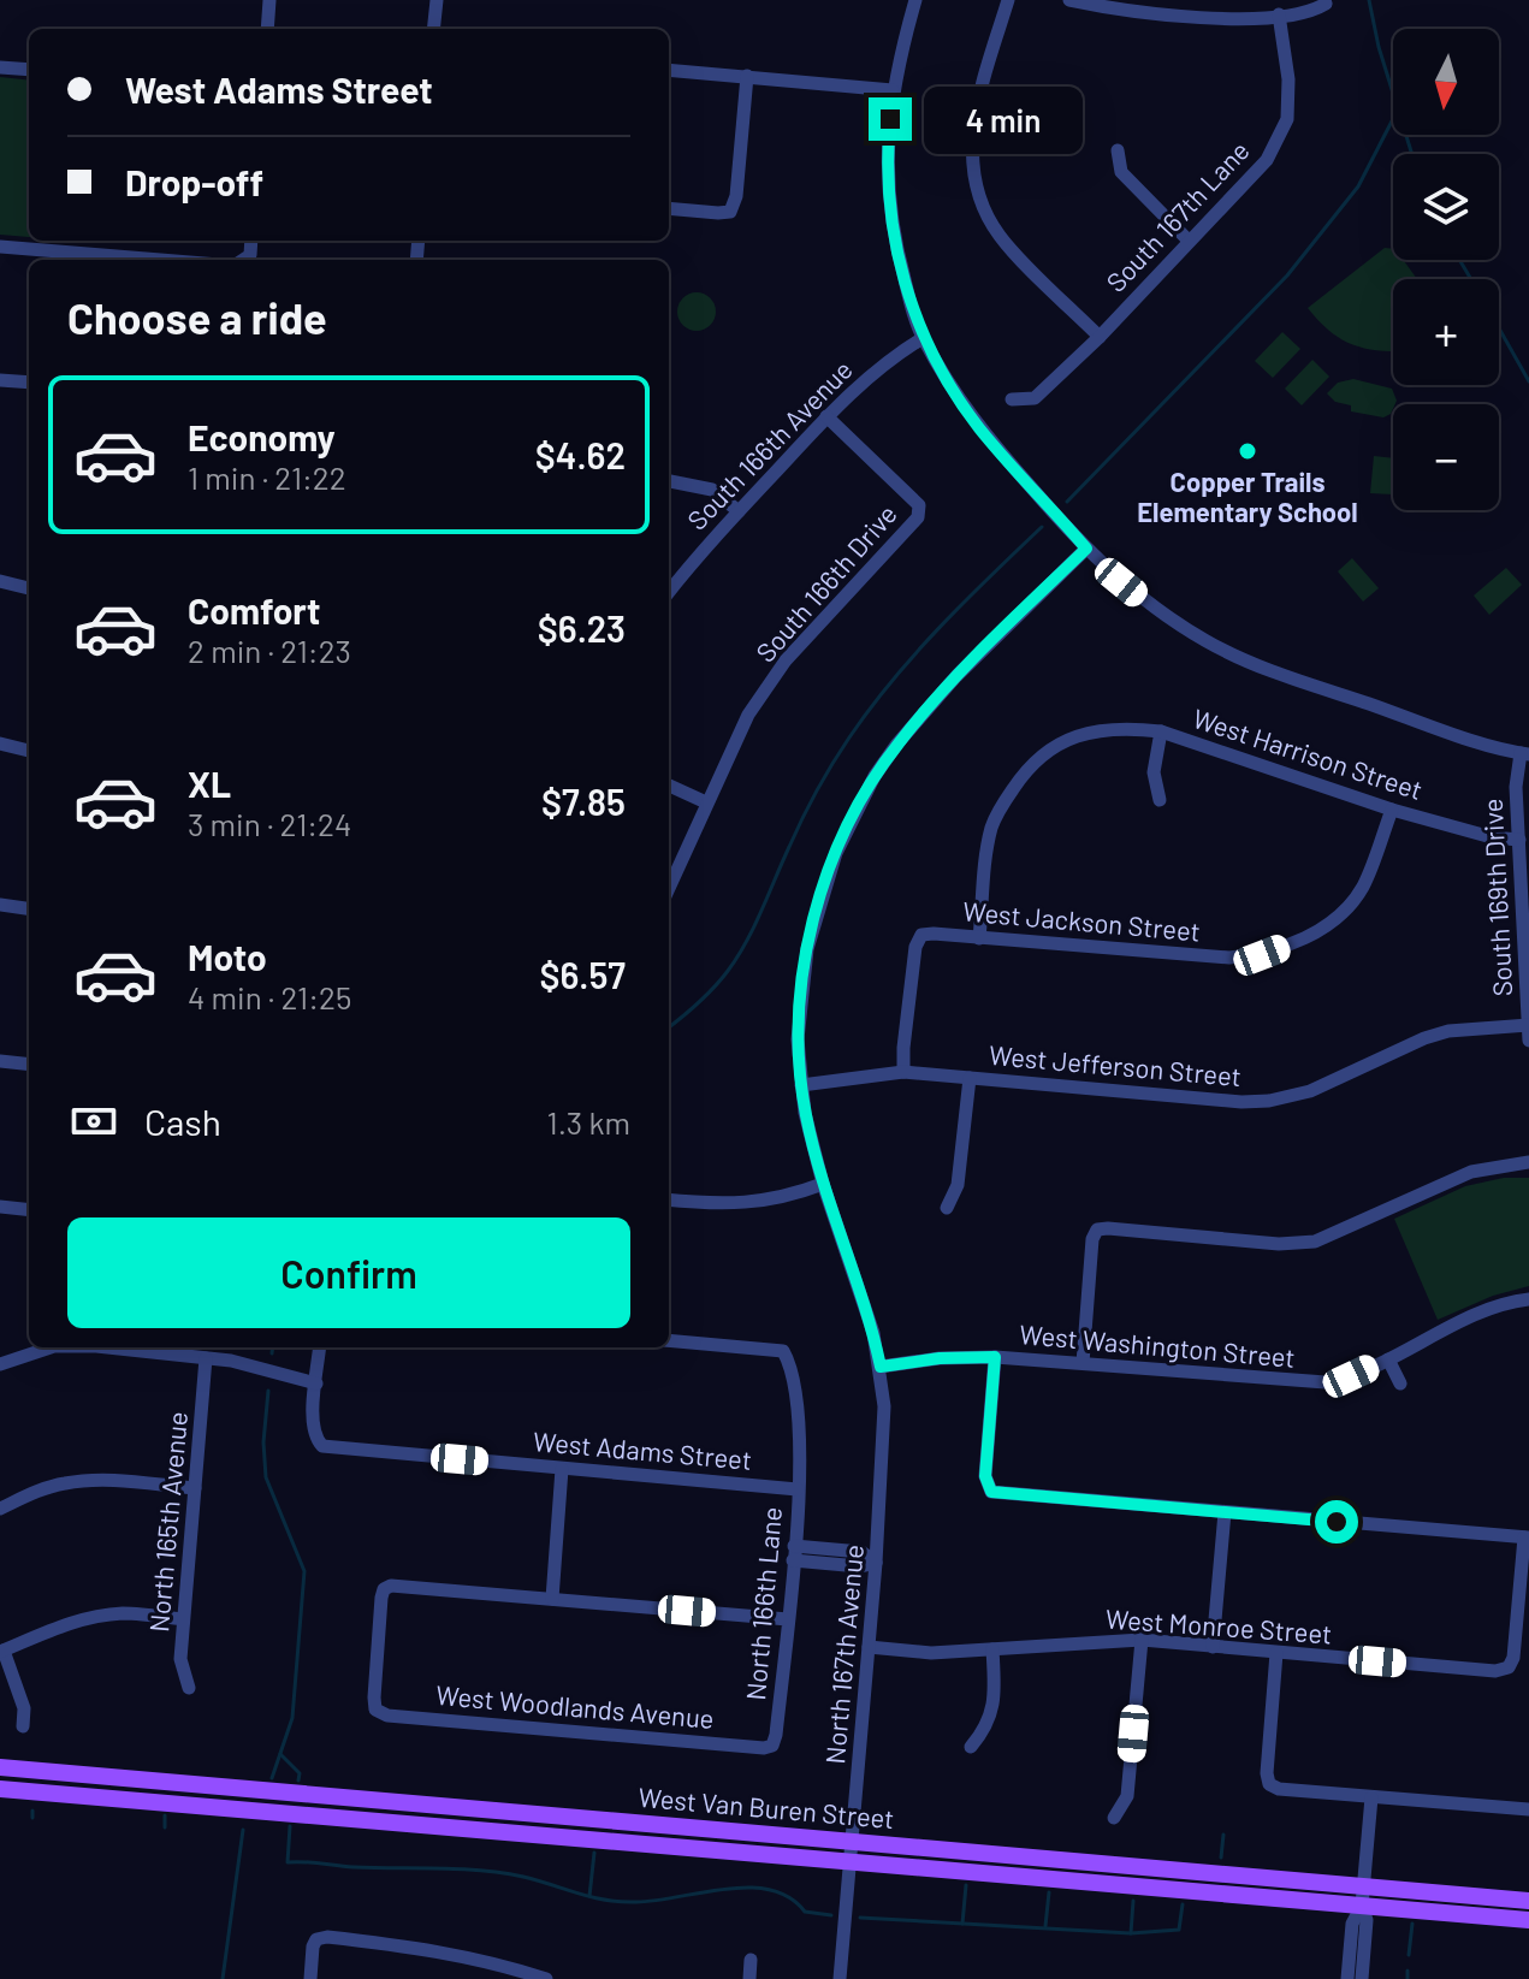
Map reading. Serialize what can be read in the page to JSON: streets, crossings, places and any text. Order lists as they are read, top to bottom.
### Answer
{
  "streets": {
    "main road": ["West Van Buren Street"],
    "street": [
      "South 167th Lane",
      "South 166th Avenue",
      "South 166th Drive",
      "West Harrison Street",
      "South 169th Drive",
      "West Jackson Street",
      "West Jefferson Street",
      "West Washington Street",
      "West Adams Street",
      "North 165th Avenue",
      "North 166th Lane",
      "West Monroe Street",
      "North 167th Avenue",
      "West Woodlands Avenue"
    ]
  },
  "crossings": [
    ["South 166th Avenue", "South 166th Drive"],
    ["West Harrison Street", "South 169th Drive"],
    ["West Harrison Street", "West Jackson Street"],
    ["South 169th Drive", "West Jefferson Street"],
    ["West Jackson Street", "West Jefferson Street"],
    ["West Jefferson Street", "North 167th Avenue"],
    ["West Washington Street", "North 167th Avenue"],
    ["West Adams Street", "North 166th Lane"],
    ["North 166th Lane", "West Woodlands Avenue"],
    ["West Monroe Street", "North 167th Avenue"],
    ["North 167th Avenue", "West Van Buren Street"]
  ],
  "places": ["Copper Trails Elementary School"],
  "north": "bottom",
  "page": {
    "map_buttons": ["+", "−"],
    "banner": ["West Adams Street", "Drop-off"],
    "bubble": "4 min",
    "heading": "Choose a ride",
    "list": [
      {
        "name": "Economy",
        "note": "1 min · 21:22",
        "value": "$4.62"
      },
      {
        "name": "Comfort",
        "note": "2 min · 21:23",
        "value": "$6.23"
      },
      {
        "name": "XL",
        "note": "3 min · 21:24",
        "value": "$7.85"
      },
      {
        "name": "Moto",
        "note": "4 min · 21:25",
        "value": "$6.57"
      }
    ],
    "pay": ["Cash", "1.3 km"],
    "buttons": "Confirm"
  }
}
